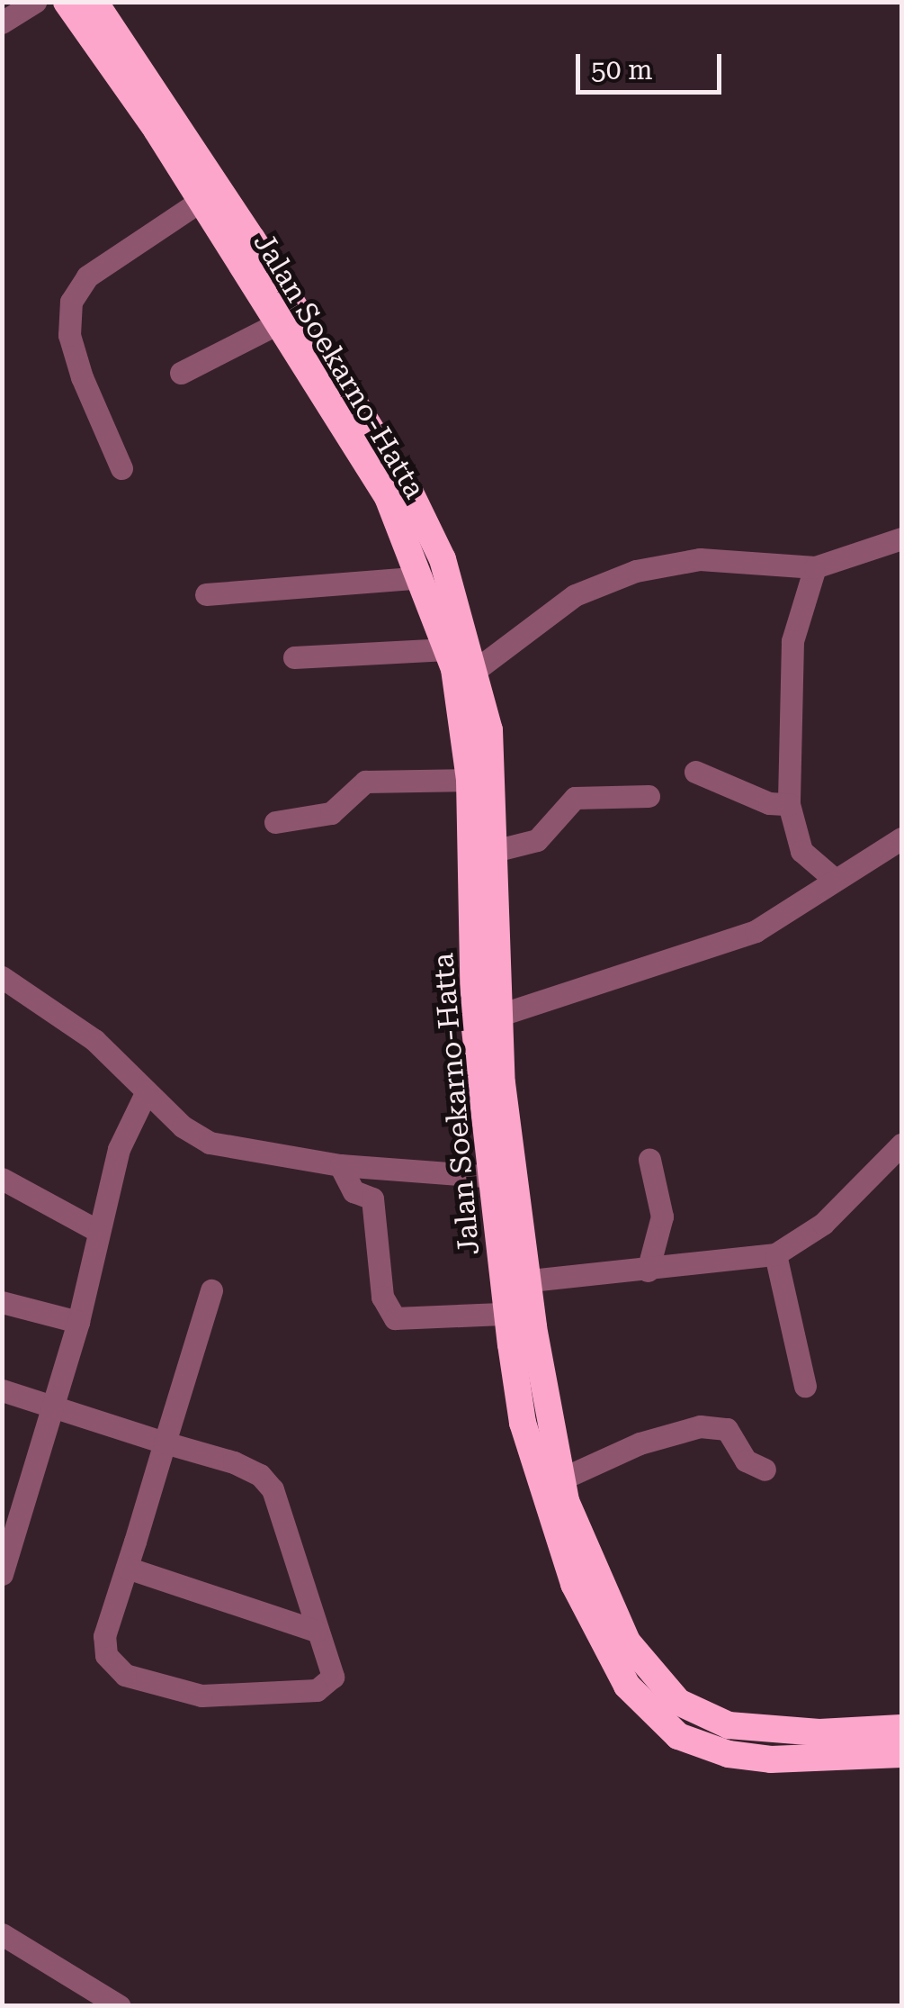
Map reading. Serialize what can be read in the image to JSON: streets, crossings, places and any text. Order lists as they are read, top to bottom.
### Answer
{
  "streets": {
    "highway": ["Jalan Soekarno-Hatta"]
  },
  "scale_bar": "50 m"
}
